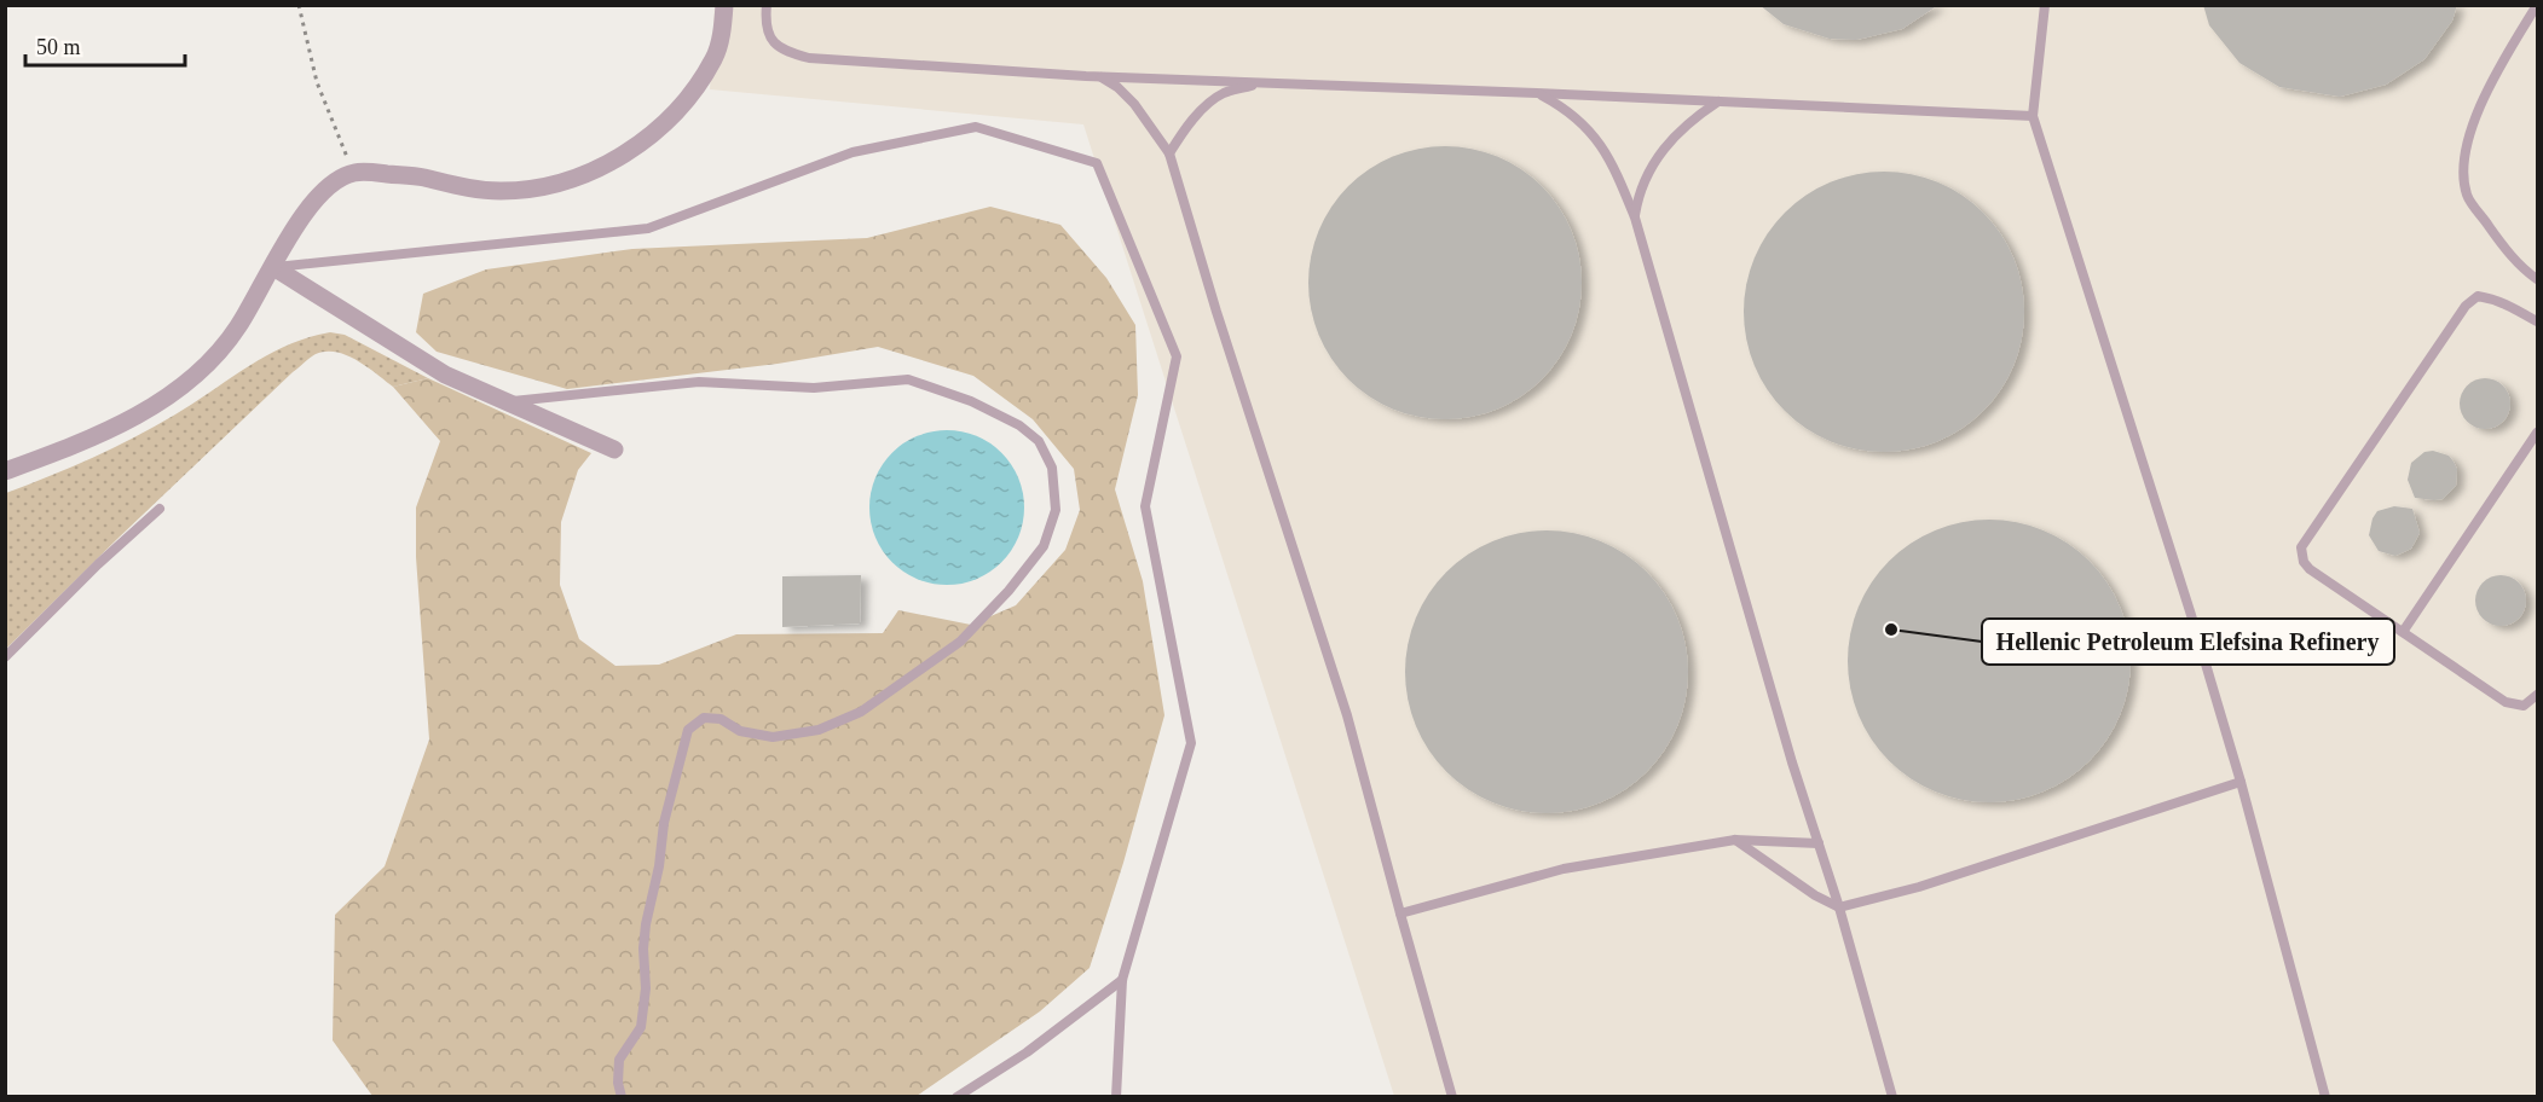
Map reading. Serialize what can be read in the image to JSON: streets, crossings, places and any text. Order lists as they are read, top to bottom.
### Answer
{
  "places": ["Hellenic Petroleum Elefsina Refinery"],
  "scale_bar": "50 m"
}
